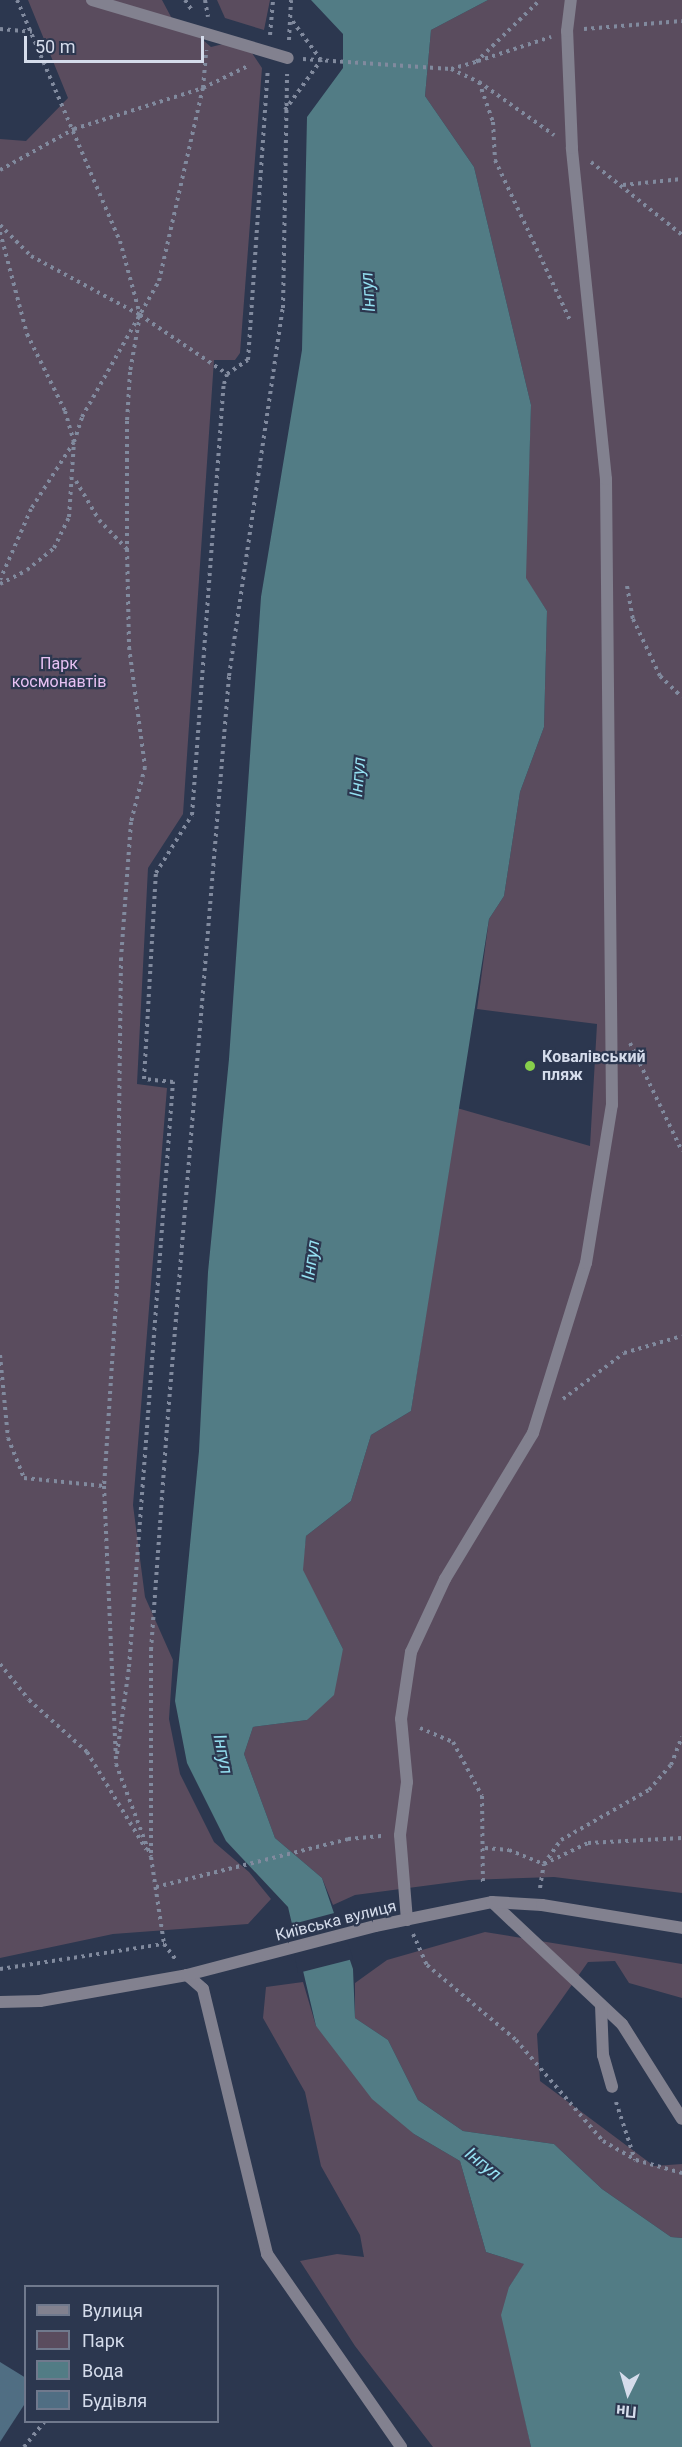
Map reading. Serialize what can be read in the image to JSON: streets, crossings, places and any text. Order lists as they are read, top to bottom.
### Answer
{
  "streets": {
    "street": ["Київська вулиця"]
  },
  "water": ["Інгул"],
  "parks": ["Парк космонавтів"],
  "places": ["Ковалівський пляж"],
  "legend": [
    "Вулиця",
    "Парк",
    "Вода",
    "Будівля"
  ],
  "scale_bar": "50 m",
  "north": "bottom"
}
